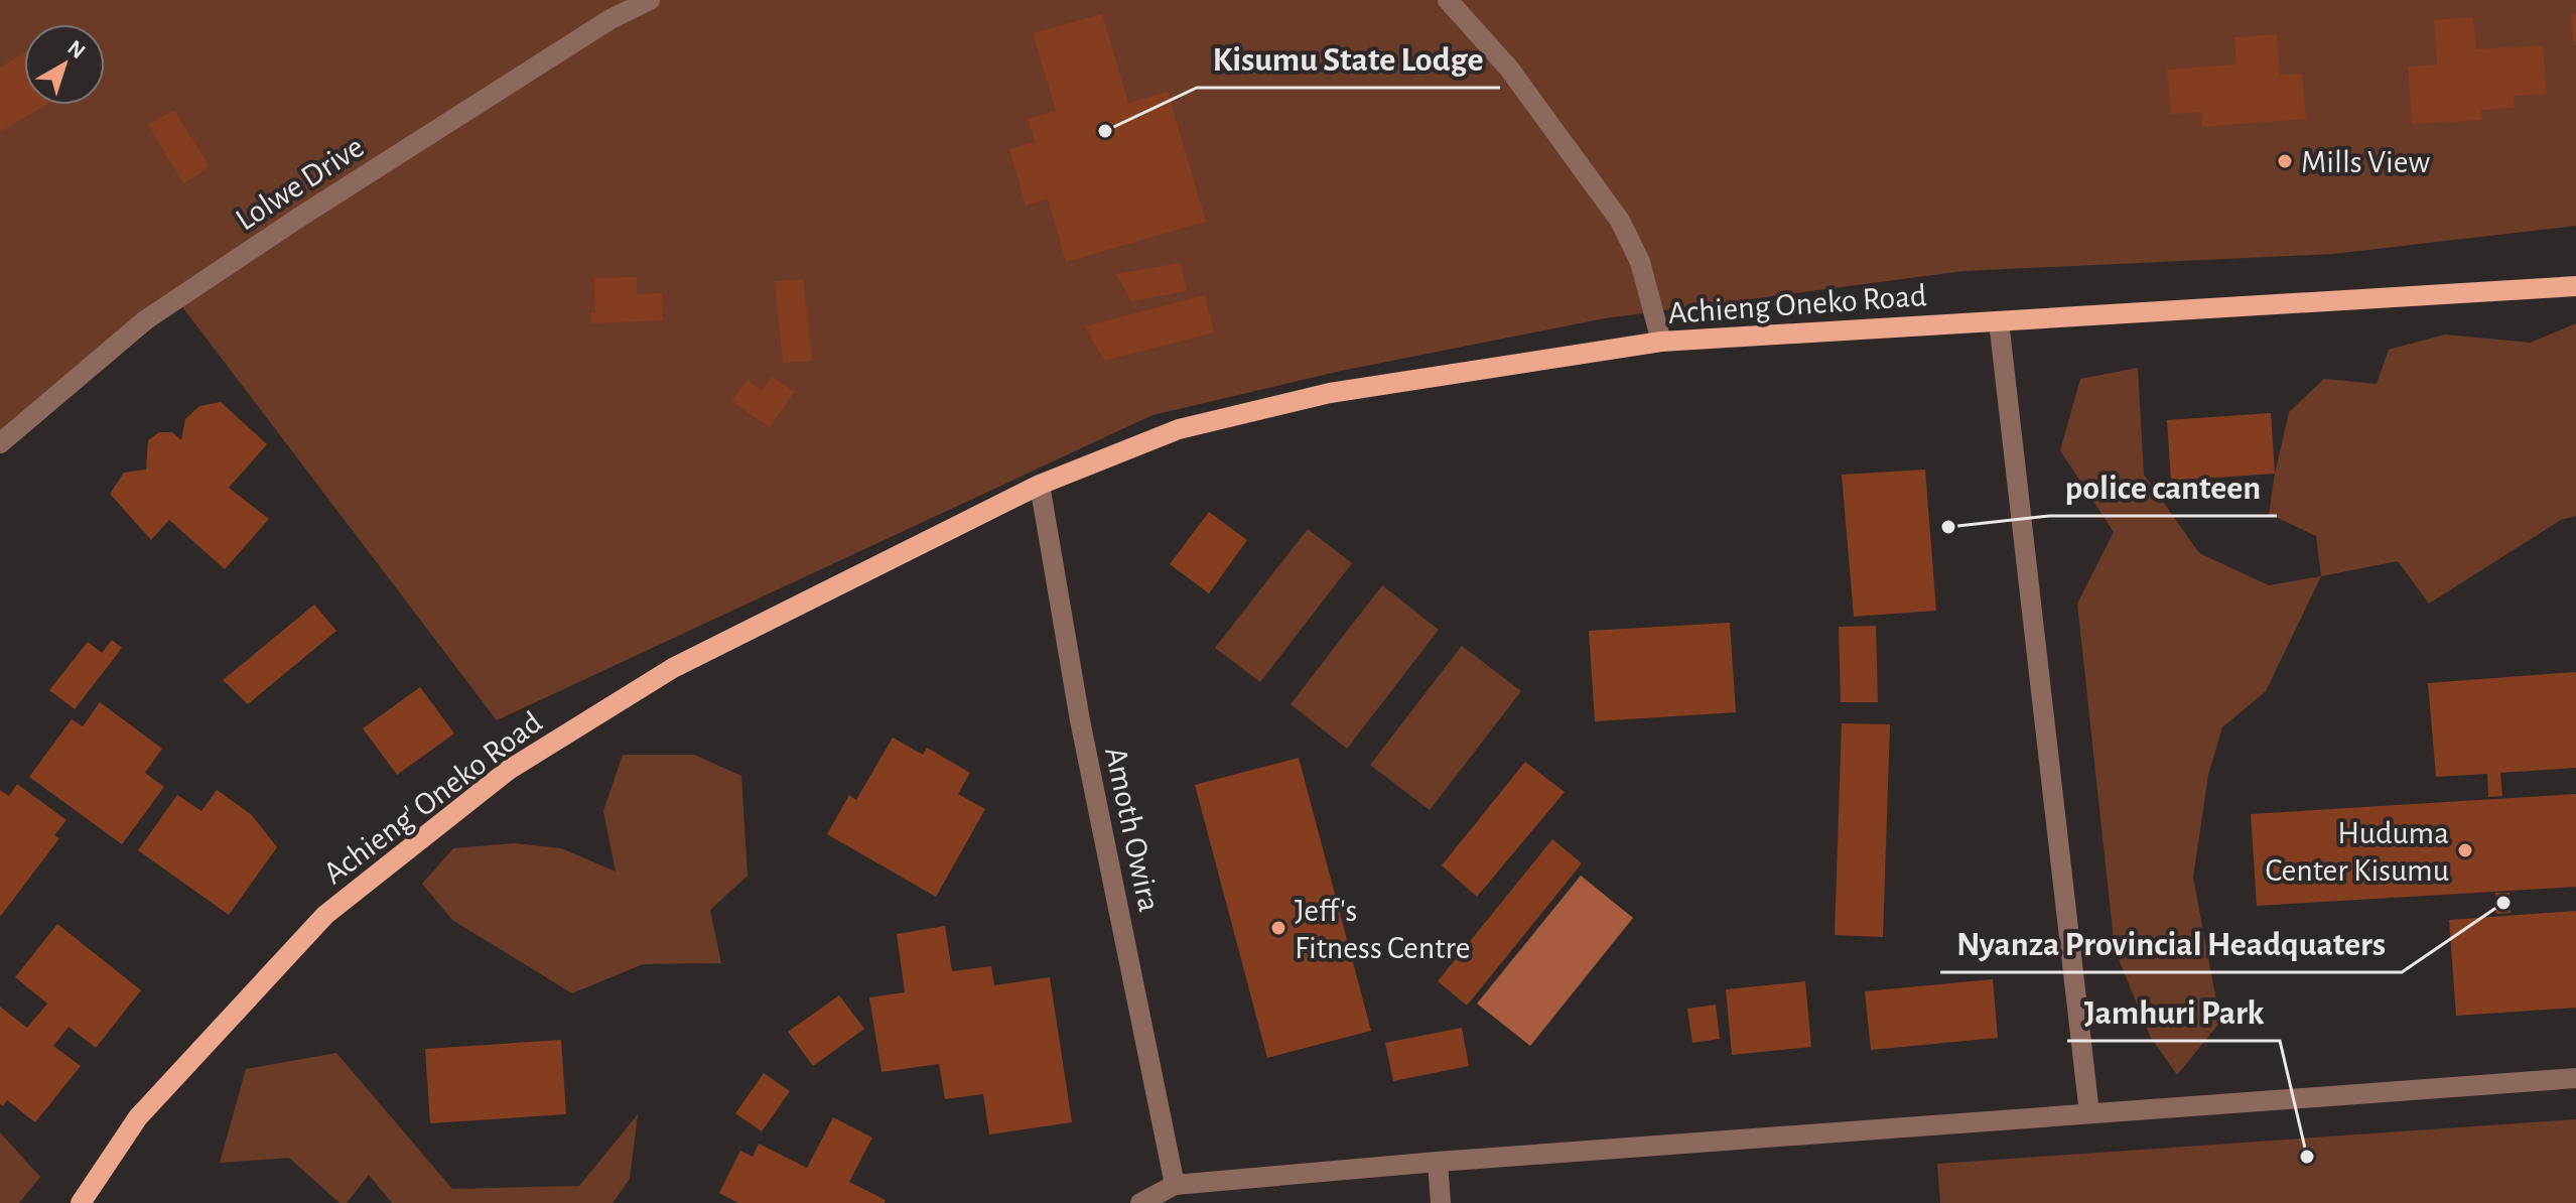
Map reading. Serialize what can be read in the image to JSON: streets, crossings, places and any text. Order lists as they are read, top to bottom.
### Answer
{
  "streets": {
    "main road": ["Achieng Oneko Road", "Achieng' Oneko Road"],
    "street": ["Lolwe Drive", "Amoth Owira"]
  },
  "crossings": [
    ["Achieng Oneko Road", "Achieng' Oneko Road"],
    ["Achieng Oneko Road", "Amoth Owira"],
    ["Achieng' Oneko Road", "Amoth Owira"]
  ],
  "places": [
    "Kisumu State Lodge",
    "Mills View",
    "police canteen",
    "Huduma Center Kisumu",
    "Nyanza Provincial Headquaters",
    "Jeff's Fitness Centre",
    "Jamhuri Park"
  ],
  "north": "top right"
}
